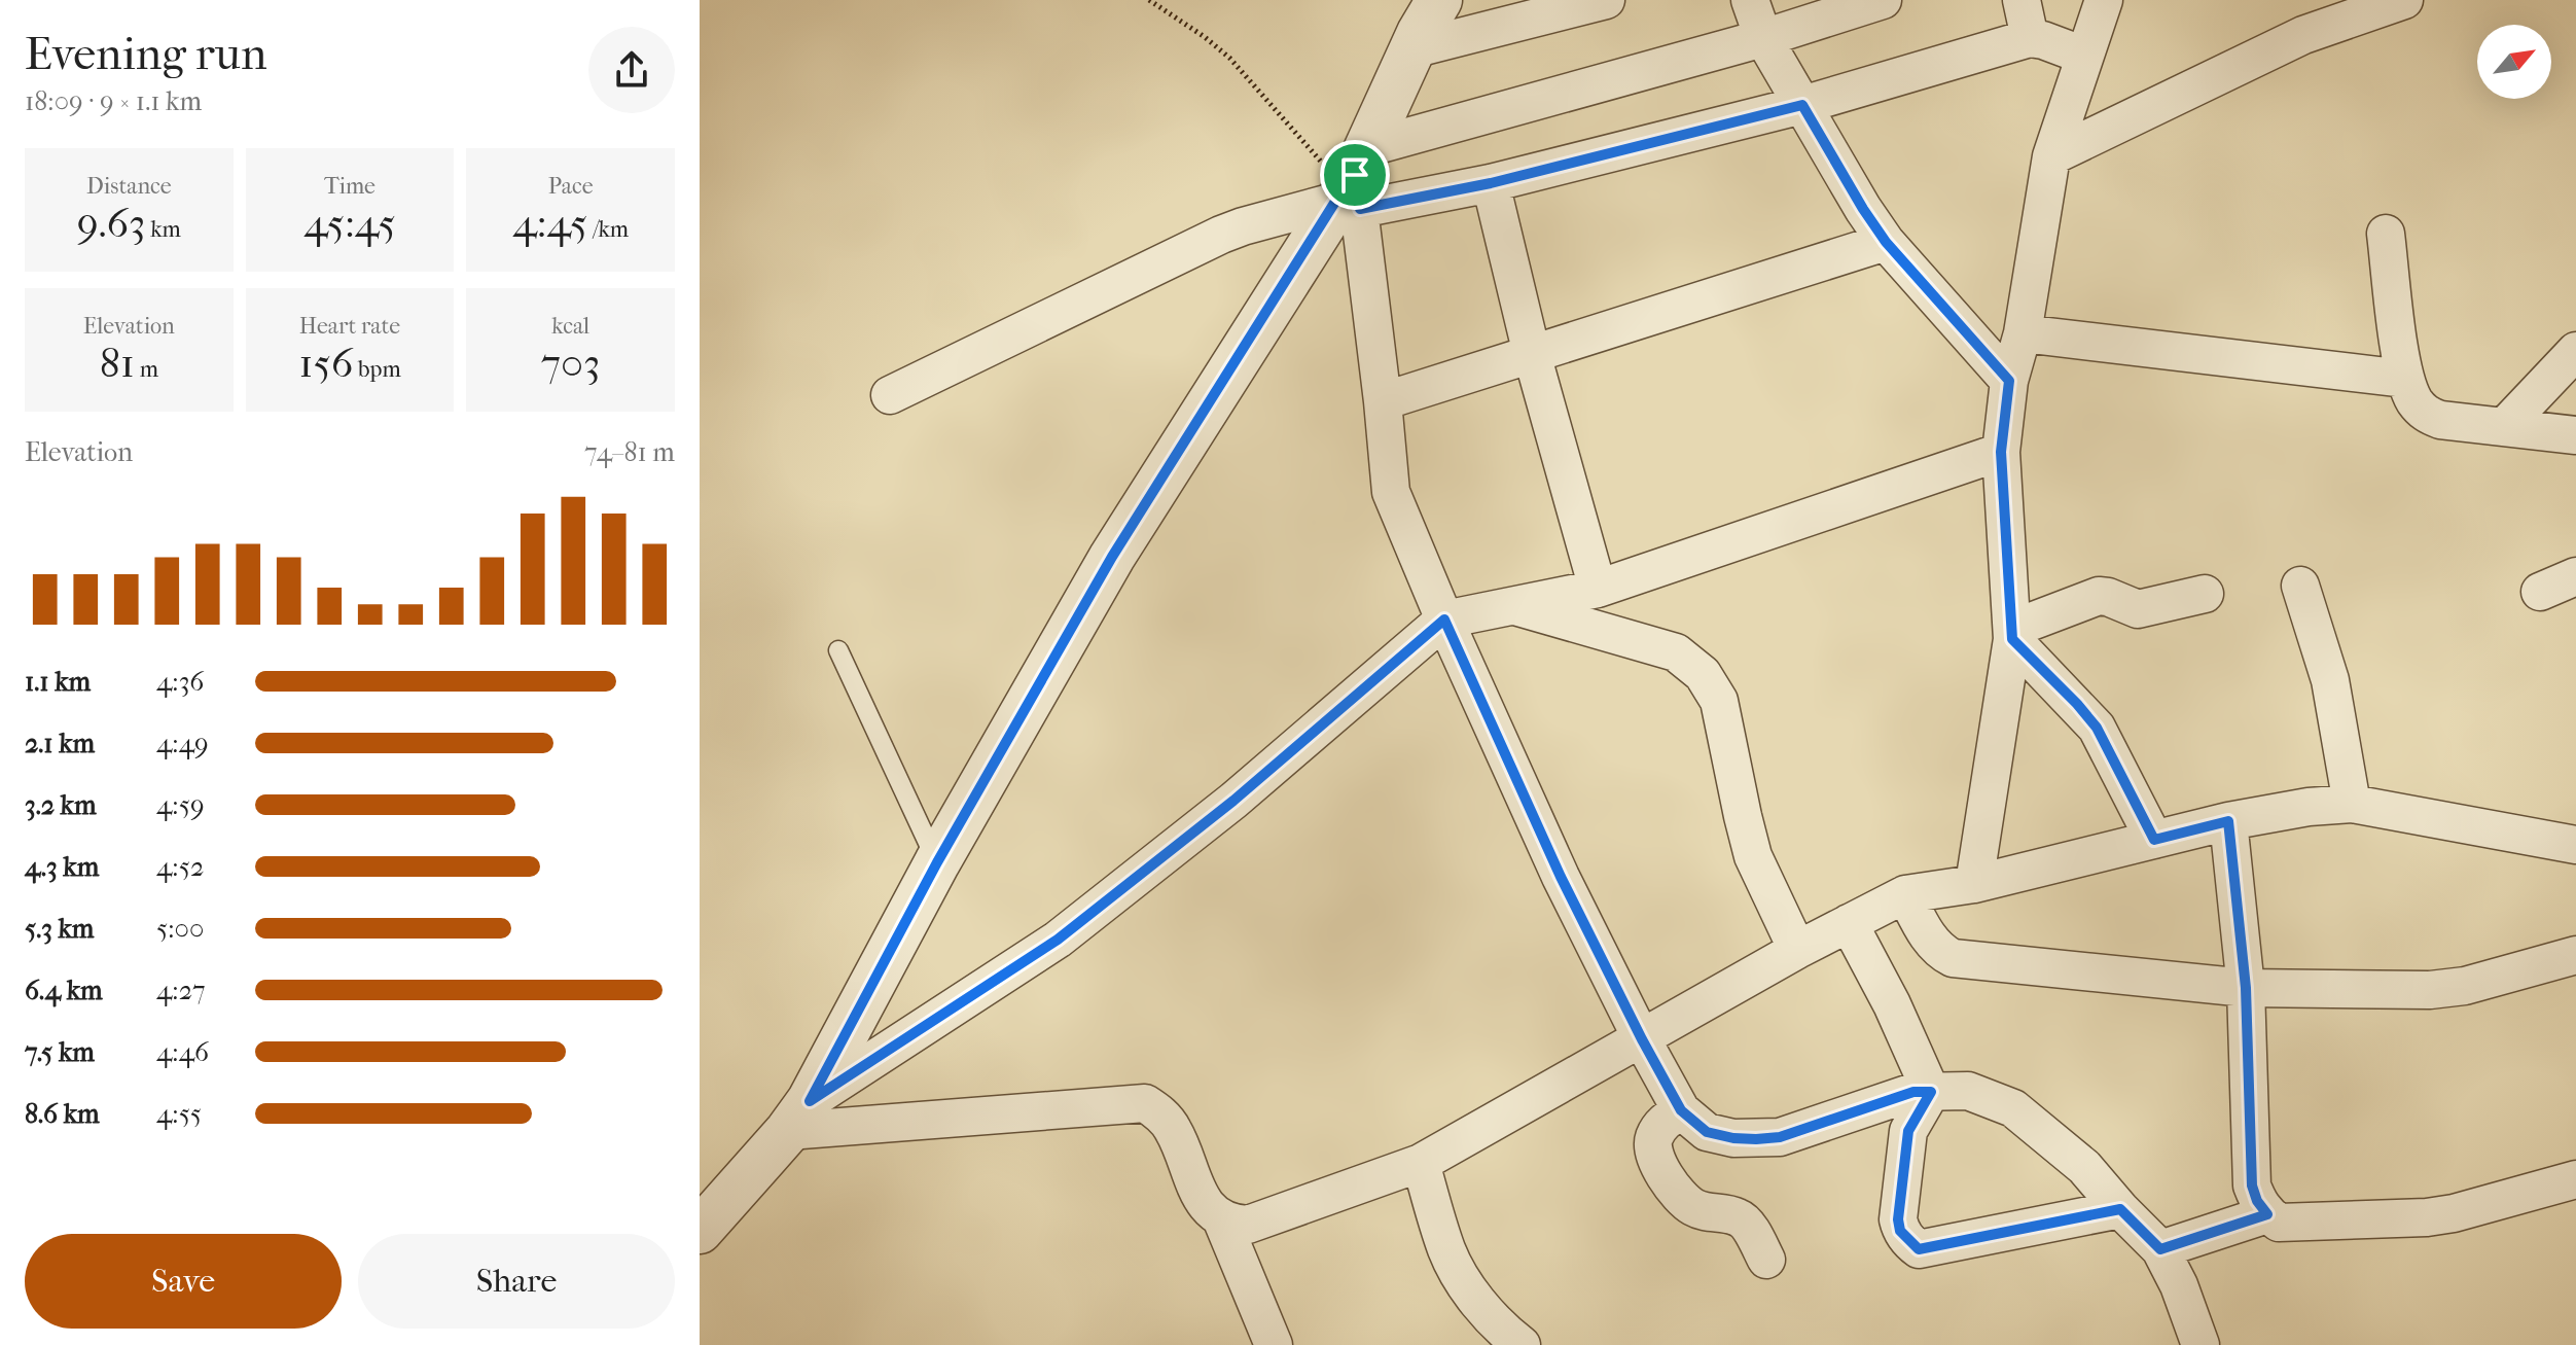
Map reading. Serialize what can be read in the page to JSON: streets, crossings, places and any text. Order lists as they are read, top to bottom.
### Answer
{
  "north": "top right",
  "page": {
    "heading": ["Evening run", "18:09 · 9 × 1.1 km"],
    "stats": [
      ["Distance", "9.63 km"],
      ["Time", "45:45"],
      ["Pace", "4:45 /km"],
      ["Elevation", "81 m"],
      ["Heart rate", "156 bpm"],
      ["kcal", "703"]
    ],
    "chart": ["Elevation", "74–81 m"],
    "list": [
      {
        "name": "1.1 km",
        "note": "4:36"
      },
      {
        "name": "2.1 km",
        "note": "4:49"
      },
      {
        "name": "3.2 km",
        "note": "4:59"
      },
      {
        "name": "4.3 km",
        "note": "4:52"
      },
      {
        "name": "5.3 km",
        "note": "5:00"
      },
      {
        "name": "6.4 km",
        "note": "4:27"
      },
      {
        "name": "7.5 km",
        "note": "4:46"
      },
      {
        "name": "8.6 km",
        "note": "4:55"
      }
    ],
    "buttons": ["Save", "Share"]
  }
}
